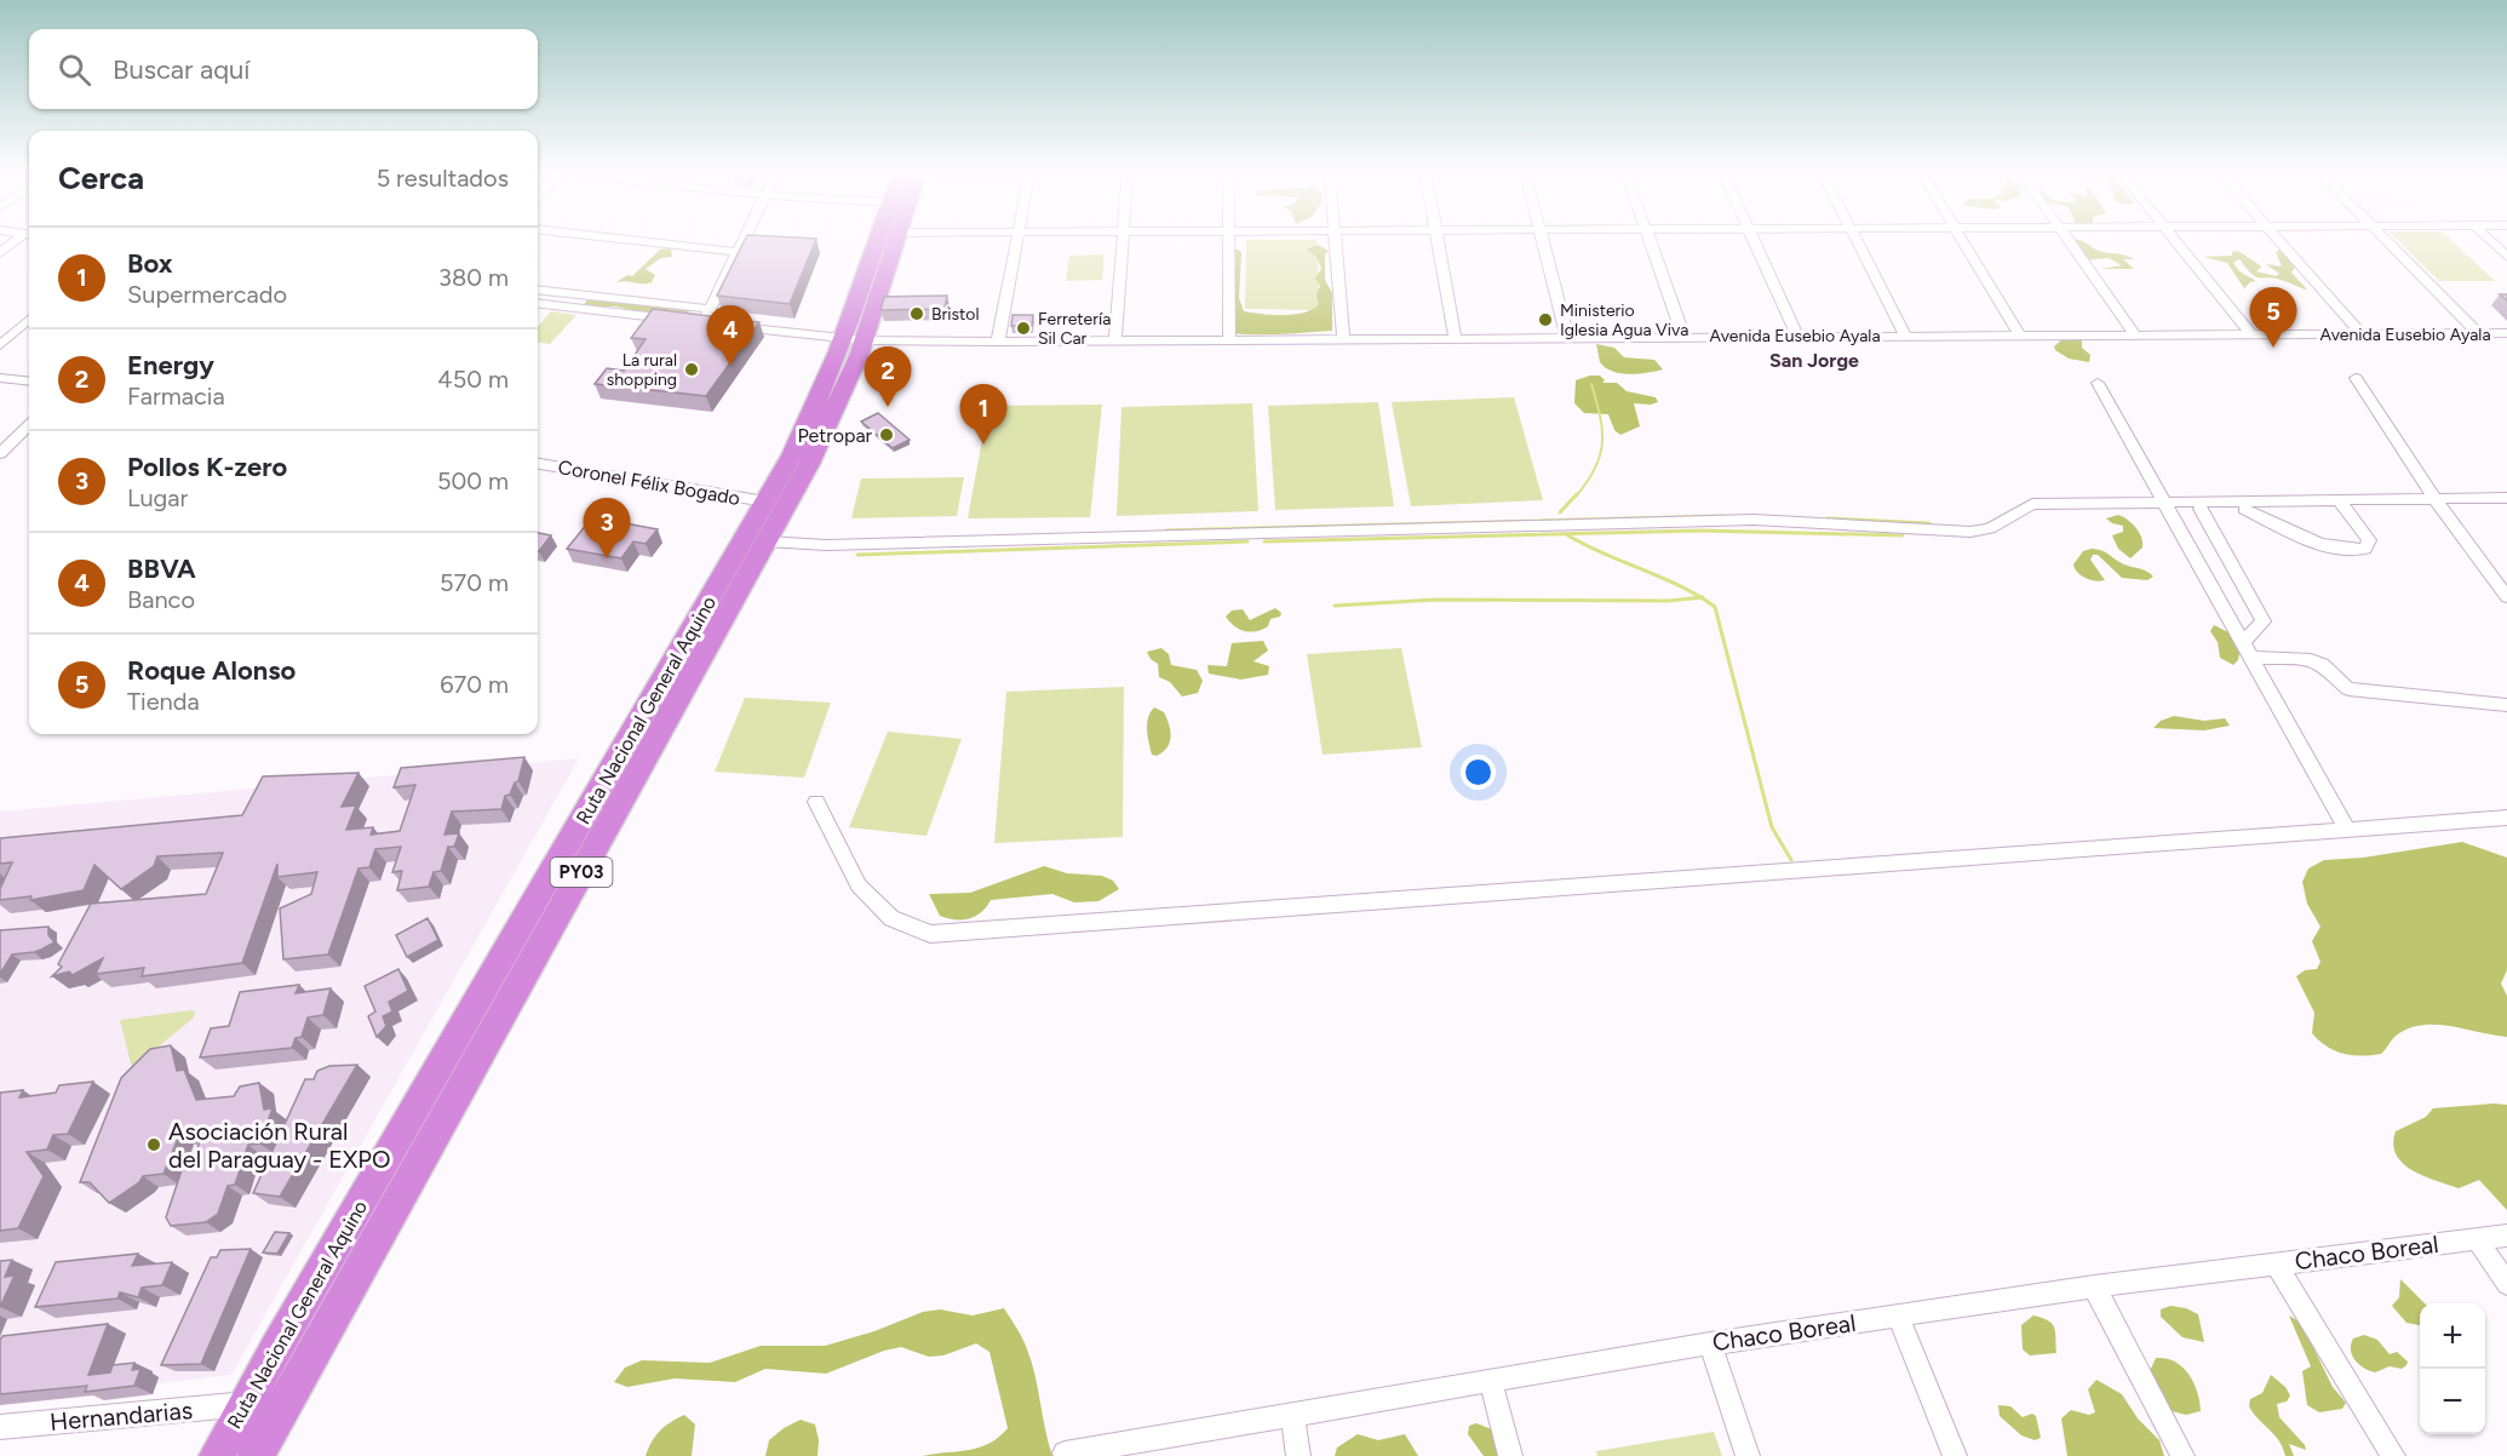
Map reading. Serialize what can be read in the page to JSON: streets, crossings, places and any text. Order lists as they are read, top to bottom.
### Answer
{
  "streets": {
    "highway": ["Ruta Nacional General Aquino", "PY03"],
    "street": [
      "Avenida Eusebio Ayala",
      "Coronel Félix Bogado",
      "Chaco Boreal",
      "Hernandarias"
    ]
  },
  "crossings": [
    ["Avenida Eusebio Ayala", "Ruta Nacional General Aquino"],
    ["Coronel Félix Bogado", "Ruta Nacional General Aquino"],
    ["Ruta Nacional General Aquino", "Hernandarias"]
  ],
  "districts": ["San Jorge"],
  "places": [
    "Bristol",
    "Ministerio Iglesia Agua Viva",
    "Ferretería Sil Car",
    "La rural shopping",
    "Petropar",
    "Asociación Rural del Paraguay - EXPO"
  ],
  "page": {
    "search": "Buscar aquí",
    "heading": ["Cerca", "5 resultados"],
    "list": [
      {
        "mark": "1",
        "name": "Box",
        "note": "Supermercado",
        "value": "380 m"
      },
      {
        "mark": "2",
        "name": "Energy",
        "note": "Farmacia",
        "value": "450 m"
      },
      {
        "mark": "3",
        "name": "Pollos K-zero",
        "note": "Lugar",
        "value": "500 m"
      },
      {
        "mark": "4",
        "name": "BBVA",
        "note": "Banco",
        "value": "570 m"
      },
      {
        "mark": "5",
        "name": "Roque Alonso",
        "note": "Tienda",
        "value": "670 m"
      }
    ],
    "pins": [
      "5",
      "4",
      "2",
      "1",
      "3"
    ],
    "map_buttons": ["+", "−"]
  }
}
